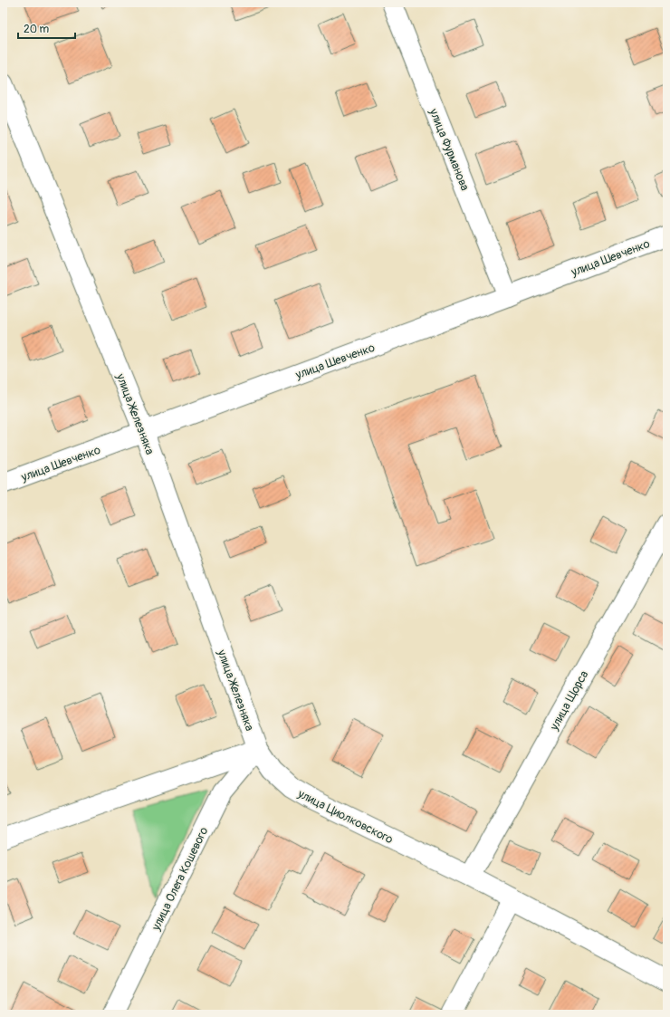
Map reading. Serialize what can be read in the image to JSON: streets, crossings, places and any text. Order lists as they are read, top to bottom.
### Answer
{
  "streets": {
    "street": [
      "улица Фурманова",
      "улица Шевченко",
      "улица Железняка",
      "улица Щорса",
      "улица Циолковского",
      "улица Олега Кошевого"
    ]
  },
  "crossings": [
    ["улица Фурманова", "улица Шевченко"],
    ["улица Шевченко", "улица Железняка"],
    ["улица Железняка", "улица Циолковского"],
    ["улица Железняка", "улица Олега Кошевого"],
    ["улица Щорса", "улица Циолковского"],
    ["улица Циолковского", "улица Олега Кошевого"]
  ],
  "scale_bar": "20 m"
}
